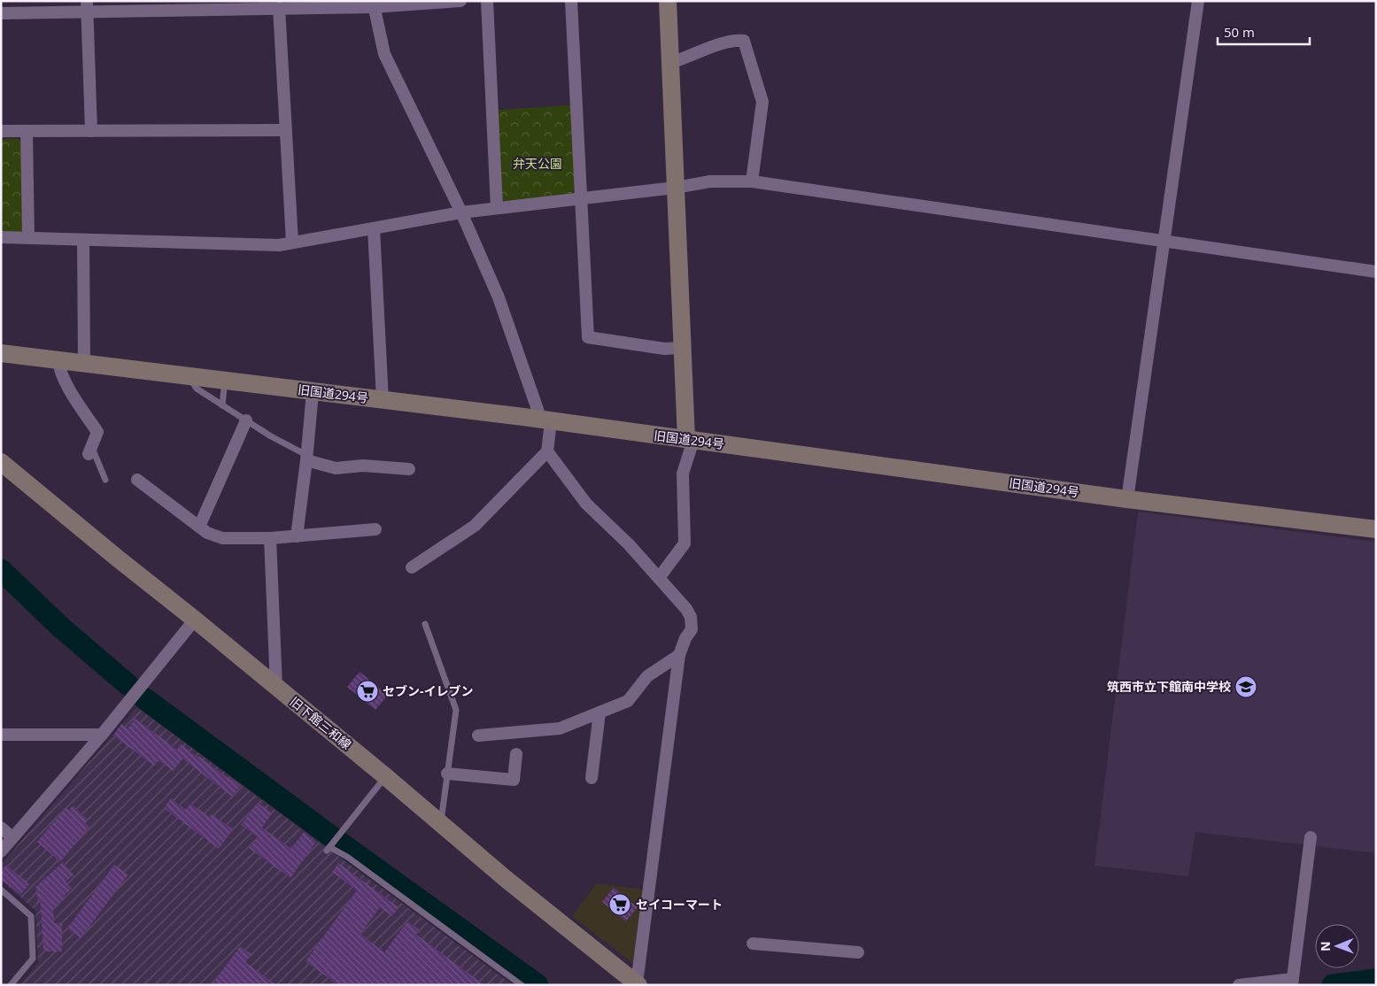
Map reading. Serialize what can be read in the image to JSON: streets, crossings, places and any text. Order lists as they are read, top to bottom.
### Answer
{
  "streets": {
    "street": ["旧国道294号", "旧下館三和線"]
  },
  "parks": ["弁天公園"],
  "places": {
    "school or university": ["筑西市立下館南中学校"],
    "supermarket": ["セブン-イレブン", "セイコーマート"]
  },
  "scale_bar": "50 m",
  "north": "left"
}
